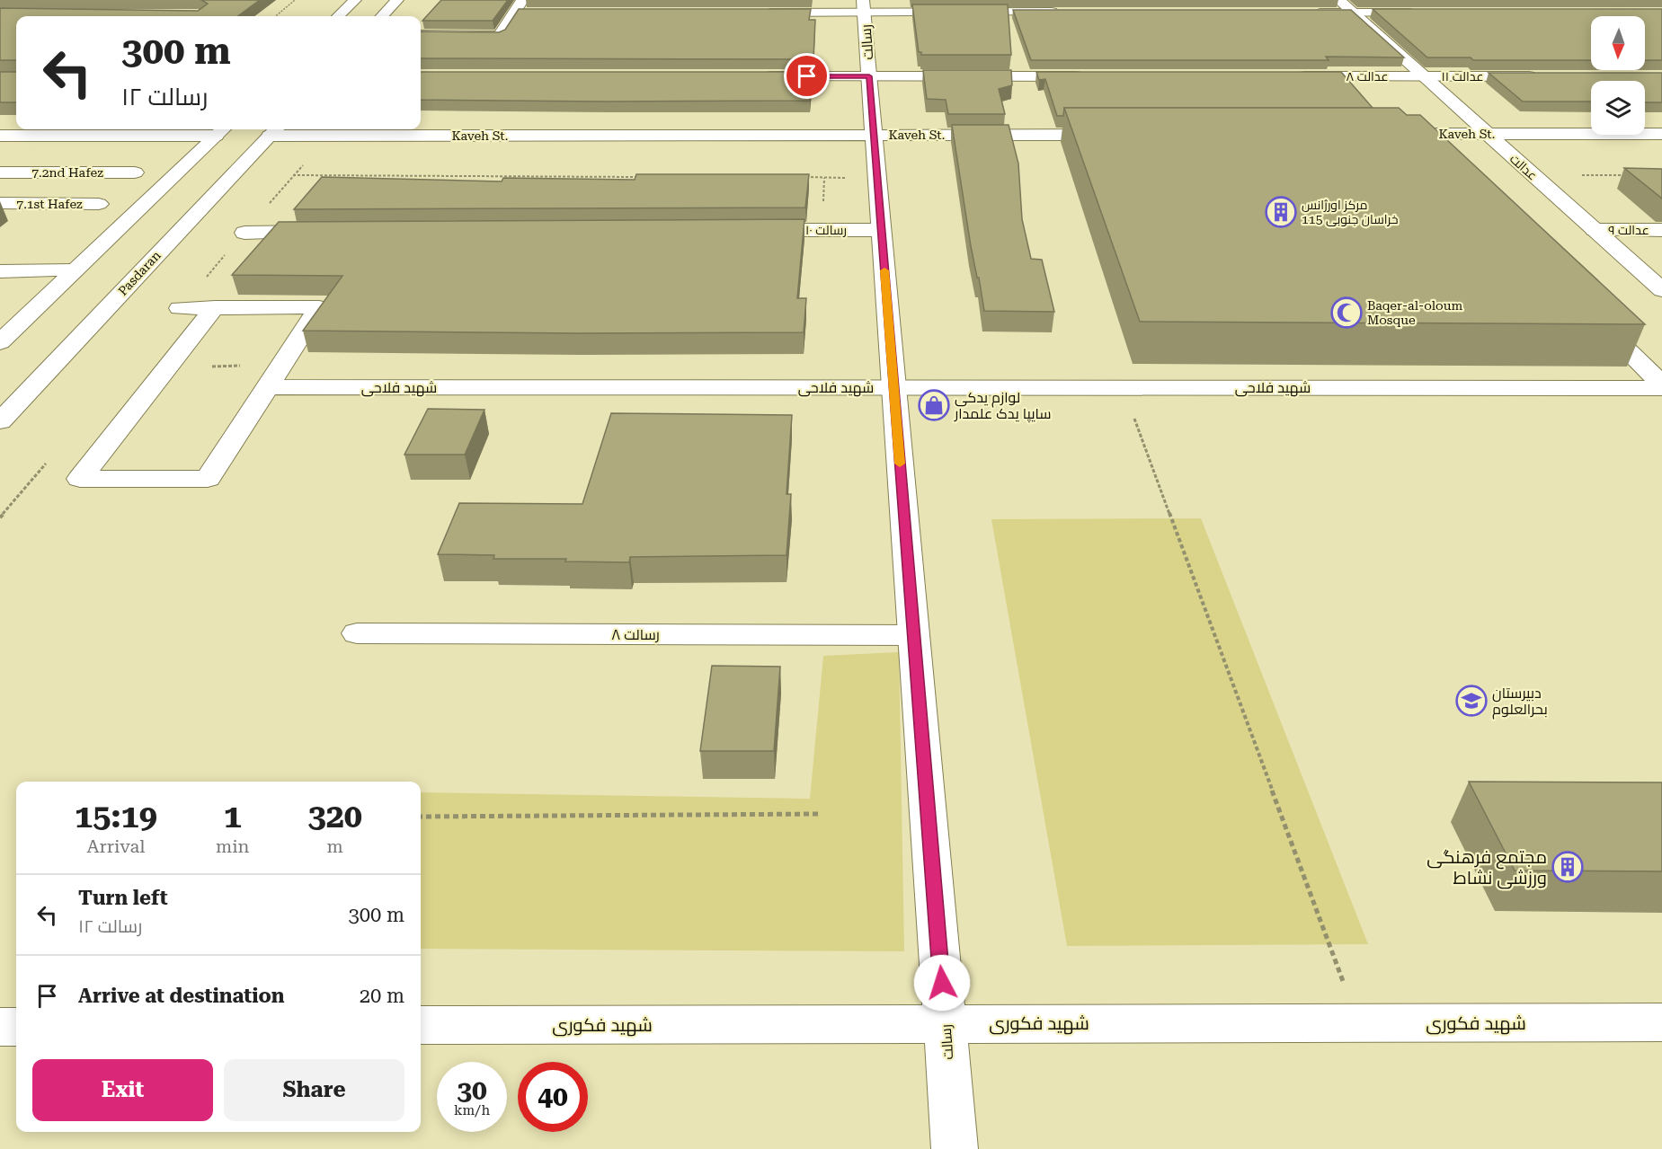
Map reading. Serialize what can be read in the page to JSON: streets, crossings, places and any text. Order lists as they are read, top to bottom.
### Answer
{
  "streets": {
    "street": [
      "رسالت",
      "عدالت ۸",
      "عدالت ۱۱",
      "Kaveh St.",
      "عدالت",
      "7.2nd Hafez",
      "7.1st Hafez",
      "رسالت ۱۰",
      "عدالت ۹",
      "Pasdaran",
      "شهید فلاحی",
      "رسالت ۸",
      "شهید فکوری"
    ]
  },
  "crossings": [
    ["رسالت", "Kaveh St."],
    ["رسالت", "رسالت ۱۰"],
    ["رسالت", "شهید فلاحی"],
    ["رسالت", "رسالت ۸"],
    ["رسالت", "شهید فکوری"],
    ["عدالت ۸", "عدالت ۱۱"],
    ["عدالت ۸", "عدالت"],
    ["عدالت ۱۱", "عدالت"],
    ["Kaveh St.", "عدالت"],
    ["Kaveh St.", "Pasdaran"],
    ["عدالت", "عدالت ۹"]
  ],
  "places": {
    "building": ["مرکز اورژانس 115 خراسان جنوبی", "مجتمع فرهنگی ورزشی نشاط"],
    "mosque": ["Baqer-al-oloum Mosque"],
    "shop": ["لوازم یدکی سایپا یدک علمدار"],
    "school or university": ["دبیرستان بحرالعلوم"]
  },
  "north": "bottom",
  "page": {
    "turn": ["300 m", "رسالت ۱۲"],
    "eta": [
      "15:19",
      "Arrival",
      "1",
      "min",
      "320",
      "m"
    ],
    "list": [
      {
        "name": "Turn left",
        "note": "رسالت ۱۲",
        "value": "300 m"
      },
      {
        "name": "Arrive at destination",
        "value": "20 m"
      }
    ],
    "buttons": ["Exit", "Share"],
    "speed": "30 km/h",
    "limit": "40"
  }
}
